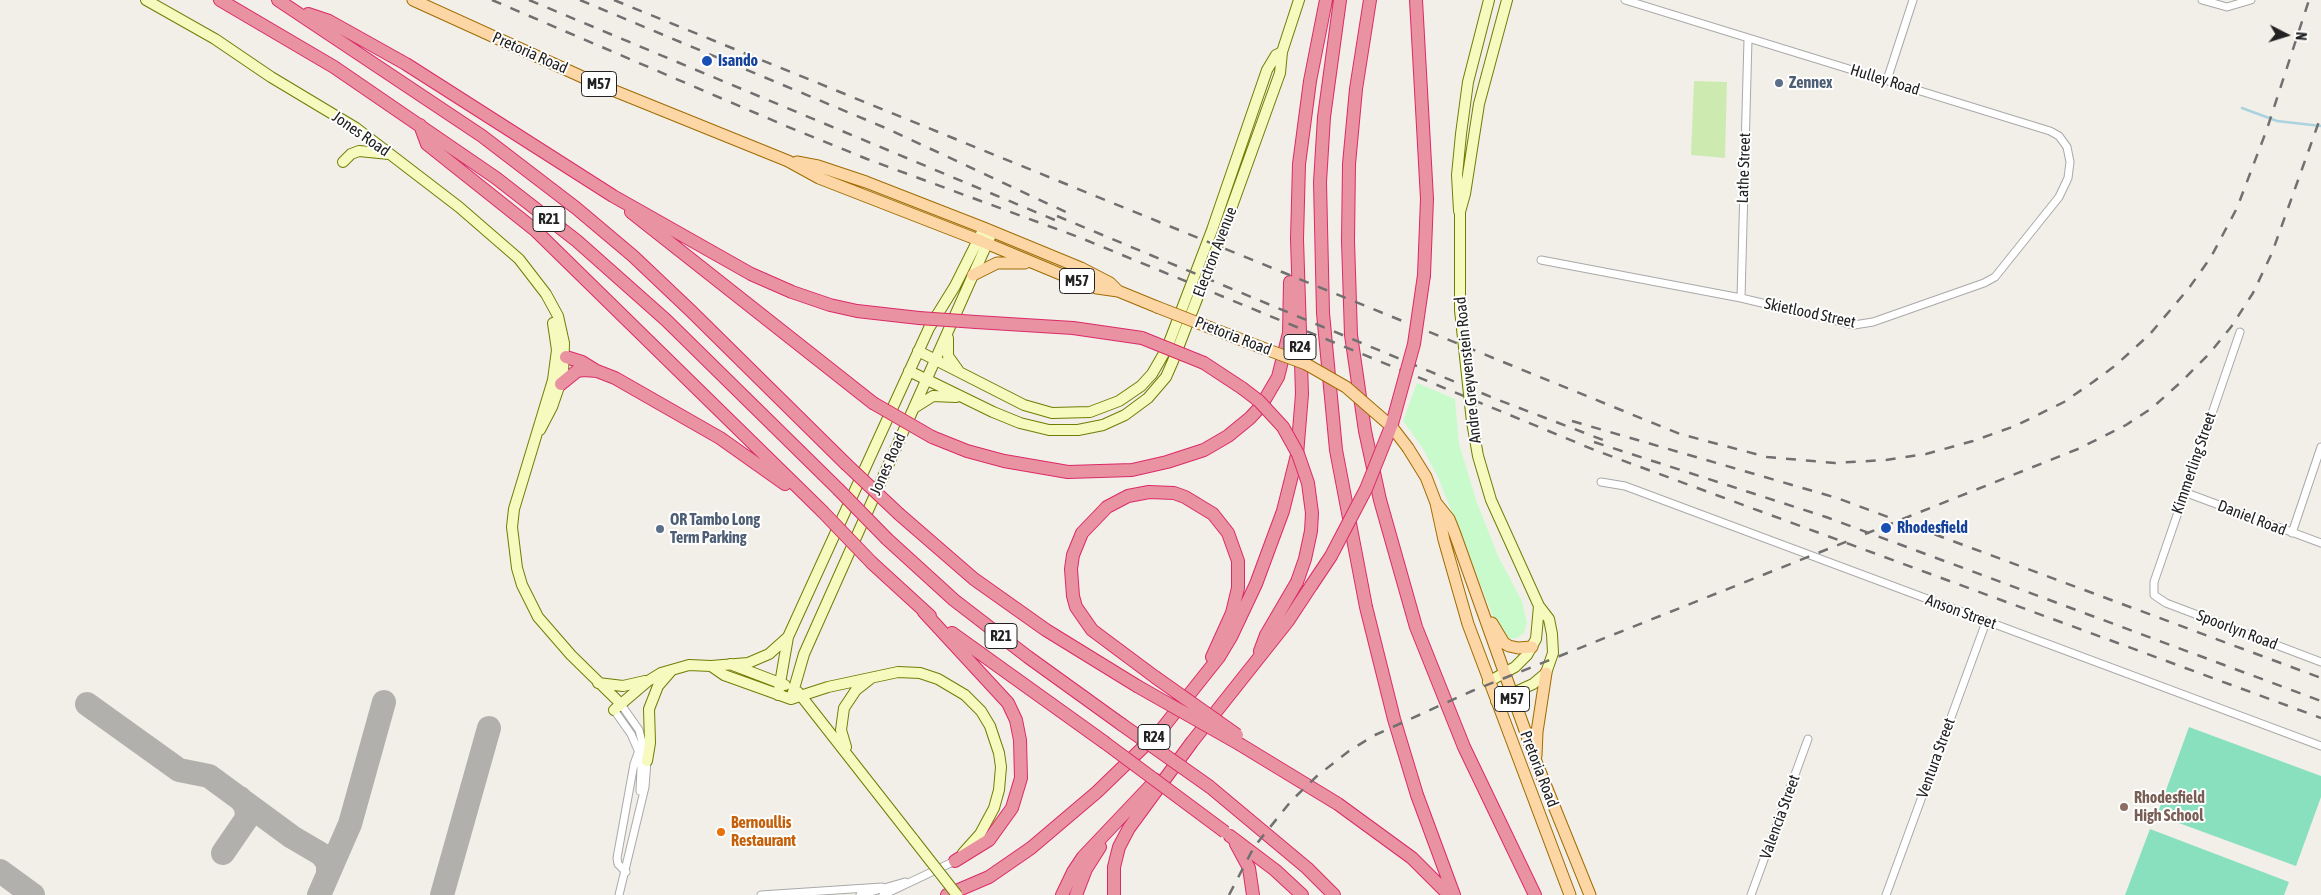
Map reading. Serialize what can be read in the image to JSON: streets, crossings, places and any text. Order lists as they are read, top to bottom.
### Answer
{
  "streets": {
    "highway": ["R21", "R24"],
    "main road": [
      "Pretoria Road",
      "M57",
      "Jones Road",
      "Electron Avenue",
      "Andre Greyvenstein Road"
    ],
    "street": [
      "Hulley Road",
      "Lathe Street",
      "Skietlood Street",
      "Kimmerling Street",
      "Daniel Road",
      "Anson Street",
      "Spoorlyn Road",
      "Ventura Street",
      "Valencia Street"
    ]
  },
  "crossings": [
    ["Pretoria Road", "Jones Road"],
    ["Pretoria Road", "Andre Greyvenstein Road"],
    ["Hulley Road", "Lathe Street"],
    ["Hulley Road", "Skietlood Street"],
    ["Jones Road", "Electron Avenue"],
    ["Lathe Street", "Skietlood Street"],
    ["Kimmerling Street", "Daniel Road"],
    ["Kimmerling Street", "Spoorlyn Road"],
    ["Anson Street", "Ventura Street"]
  ],
  "places": [
    "Isando",
    "Zennex",
    "Rhodesfield",
    "OR Tambo Long Term Parking",
    "Rhodesfield High School",
    "Bernoullis Restaurant"
  ],
  "north": "right"
}
